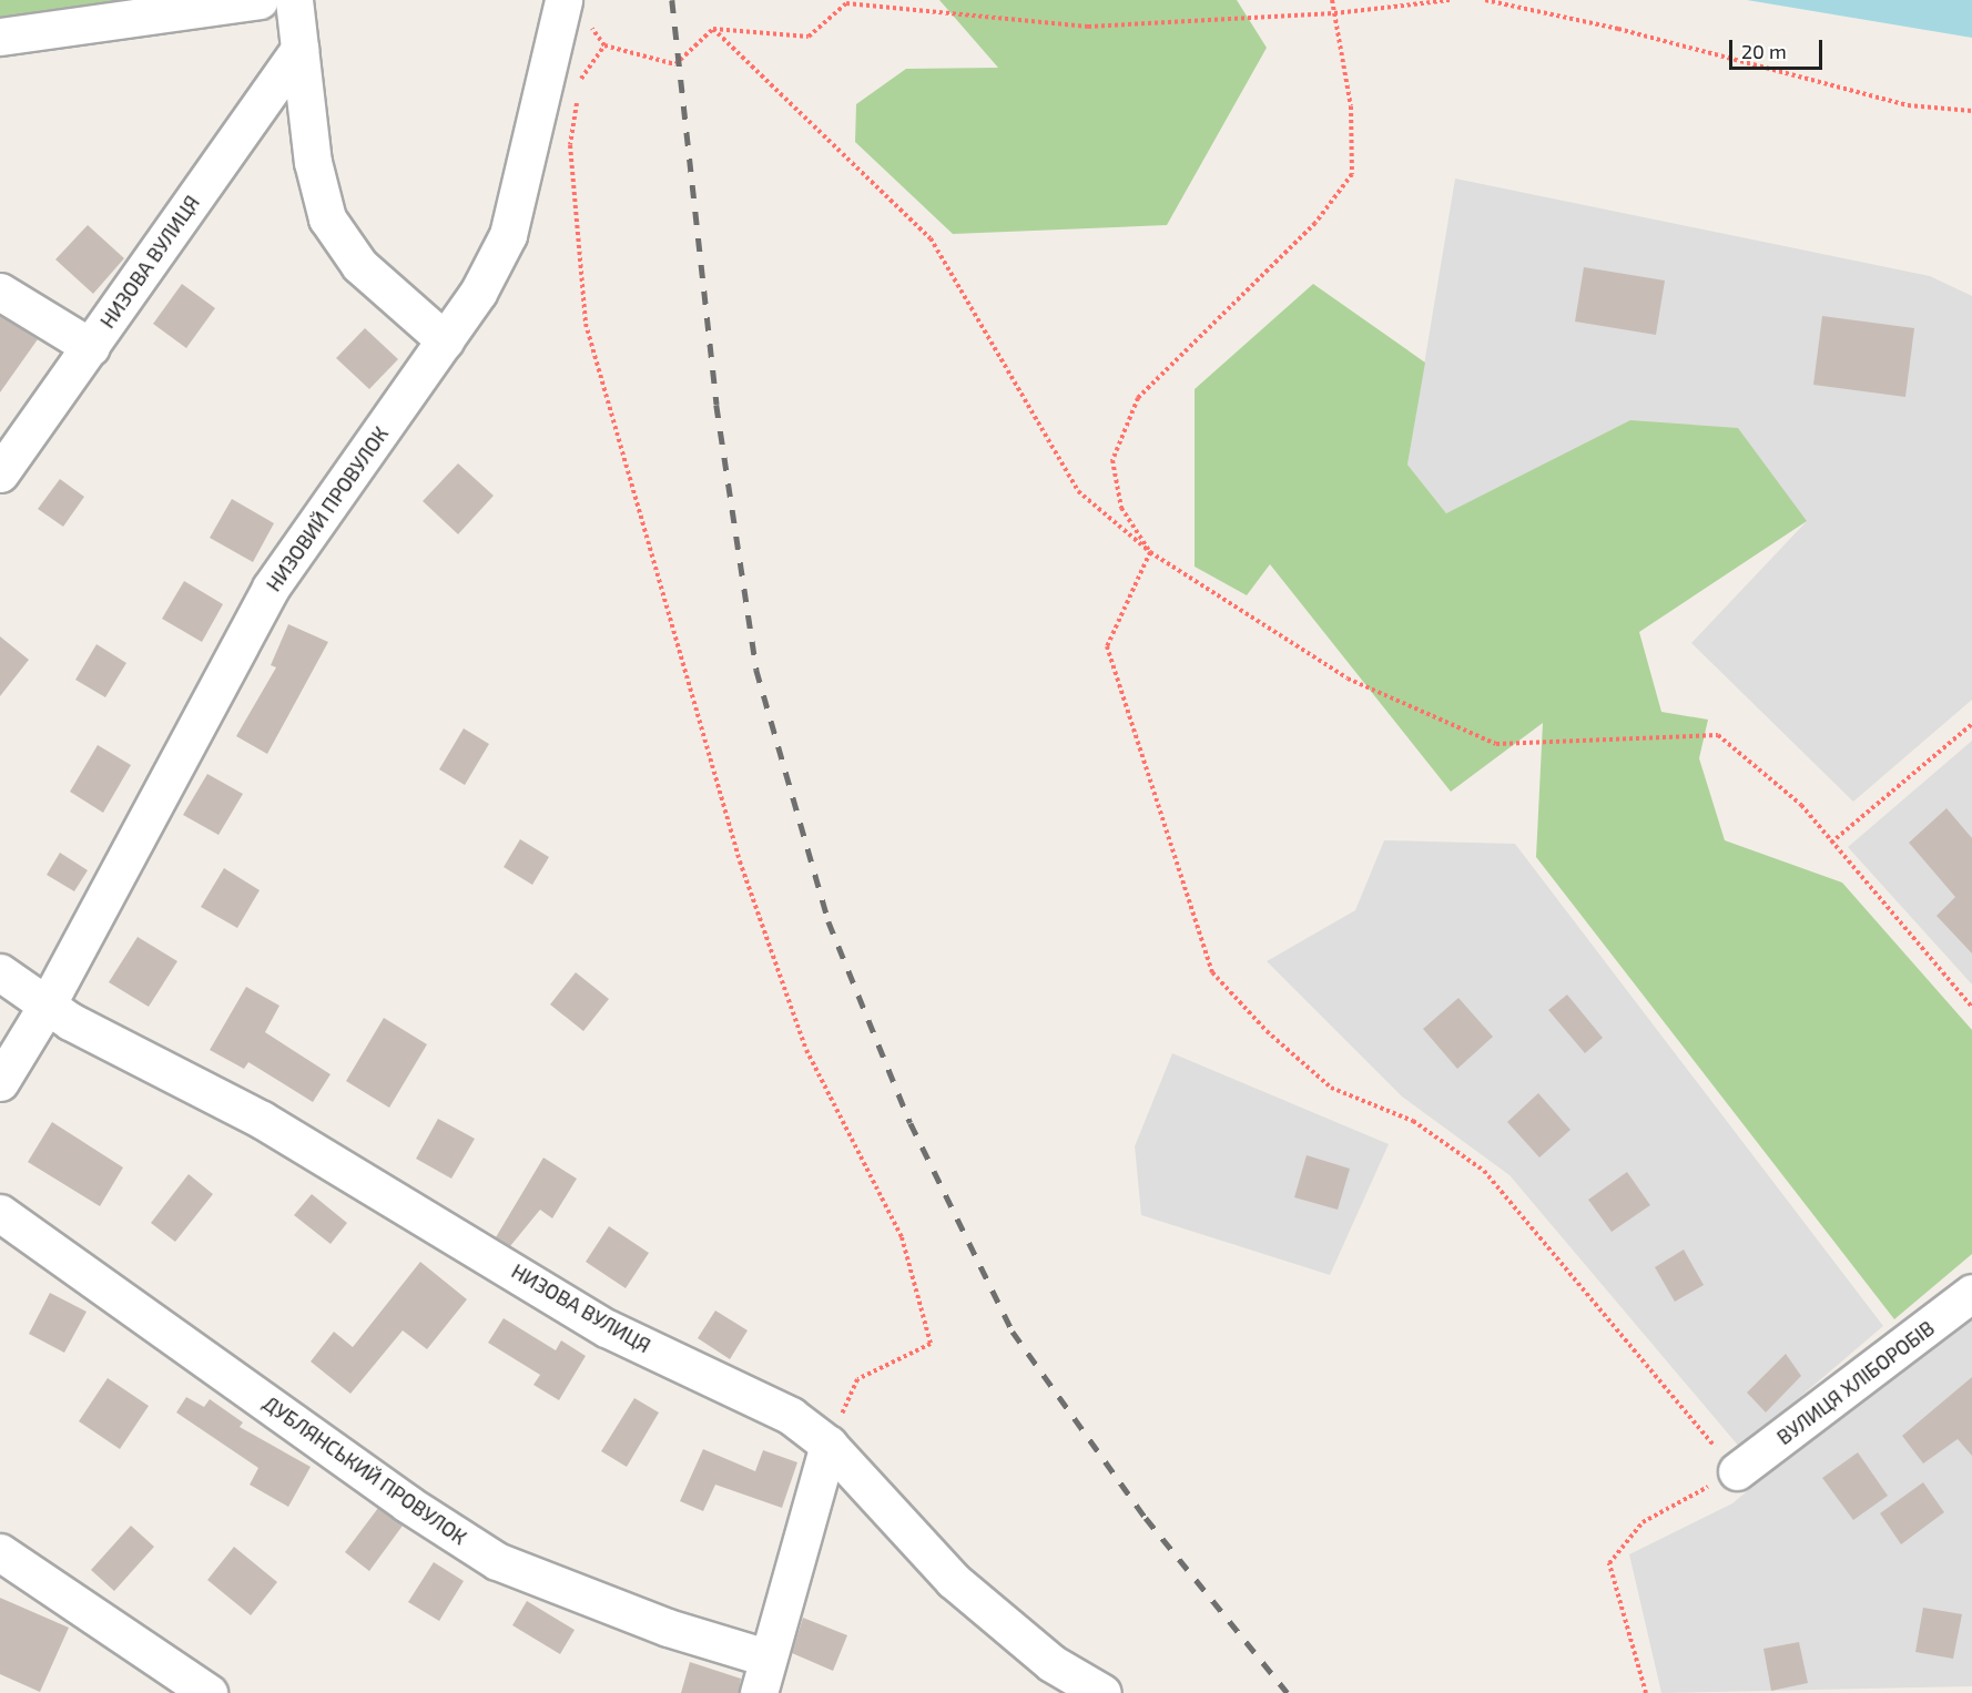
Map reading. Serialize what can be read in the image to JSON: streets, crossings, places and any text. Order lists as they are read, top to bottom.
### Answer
{
  "streets": {
    "street": [
      "НИЗОВА ВУЛИЦЯ",
      "НИЗОВИЙ ПРОВУЛОК",
      "ВУЛИЦЯ ХЛІБОРОБІВ",
      "ДУБЛЯНСЬКИЙ ПРОВУЛОК"
    ]
  },
  "crossings": [
    ["НИЗОВА ВУЛИЦЯ", "НИЗОВИЙ ПРОВУЛОК"]
  ],
  "scale_bar": "20 m"
}
